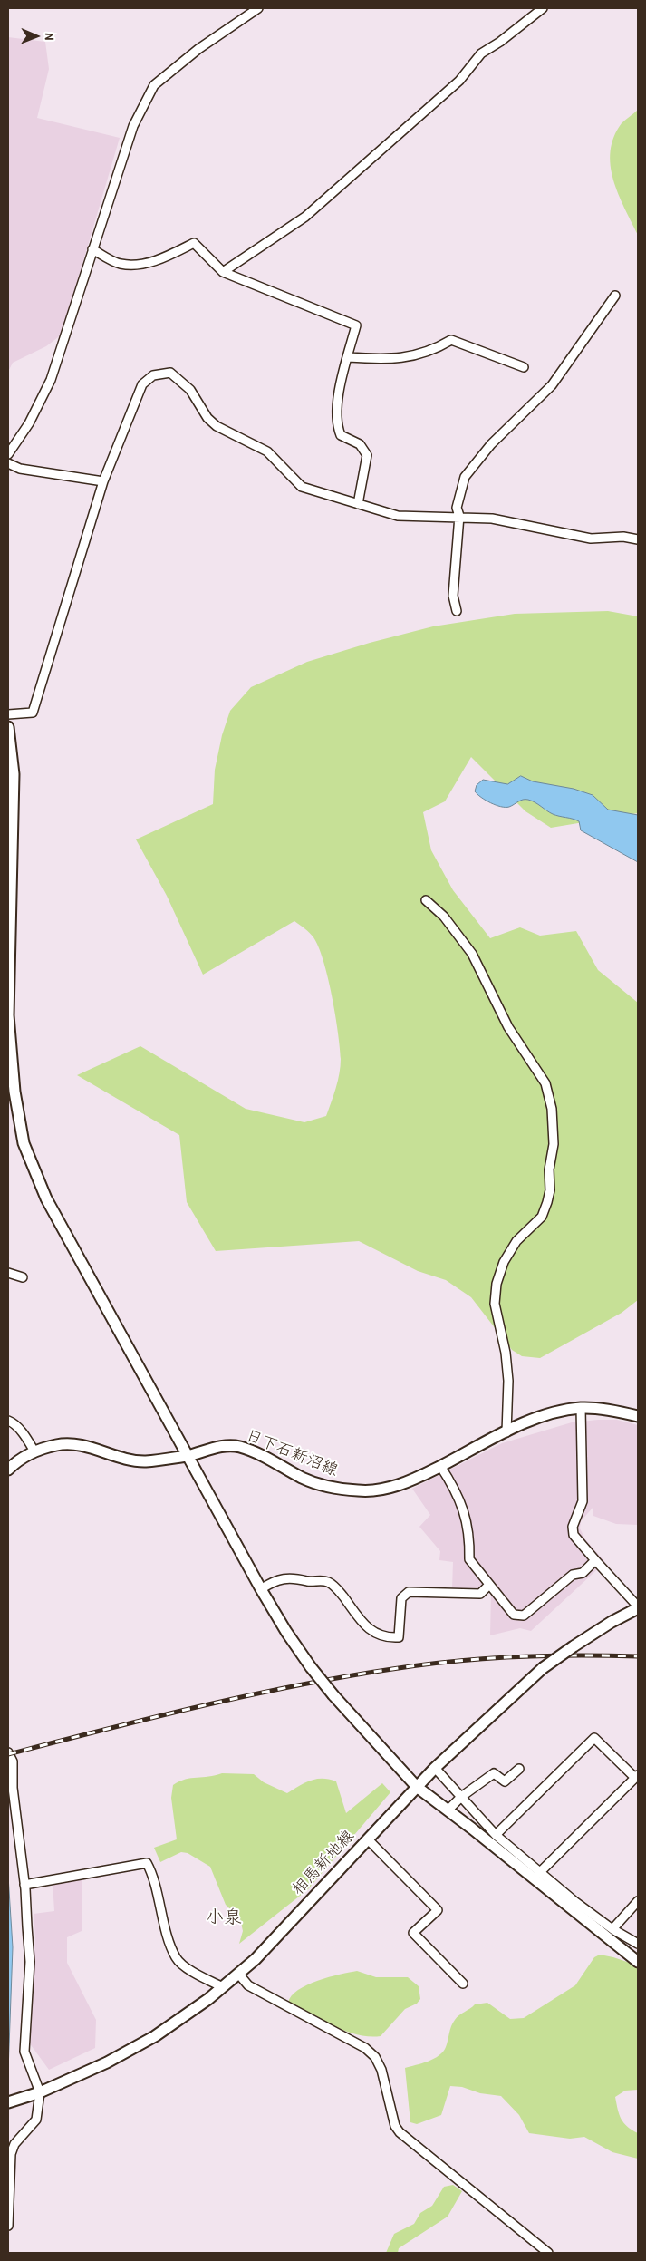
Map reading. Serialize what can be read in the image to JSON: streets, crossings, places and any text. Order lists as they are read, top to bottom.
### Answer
{
  "streets": {
    "main road": ["日下石新沼線", "相馬新地線"]
  },
  "districts": ["小泉"],
  "north": "right"
}
